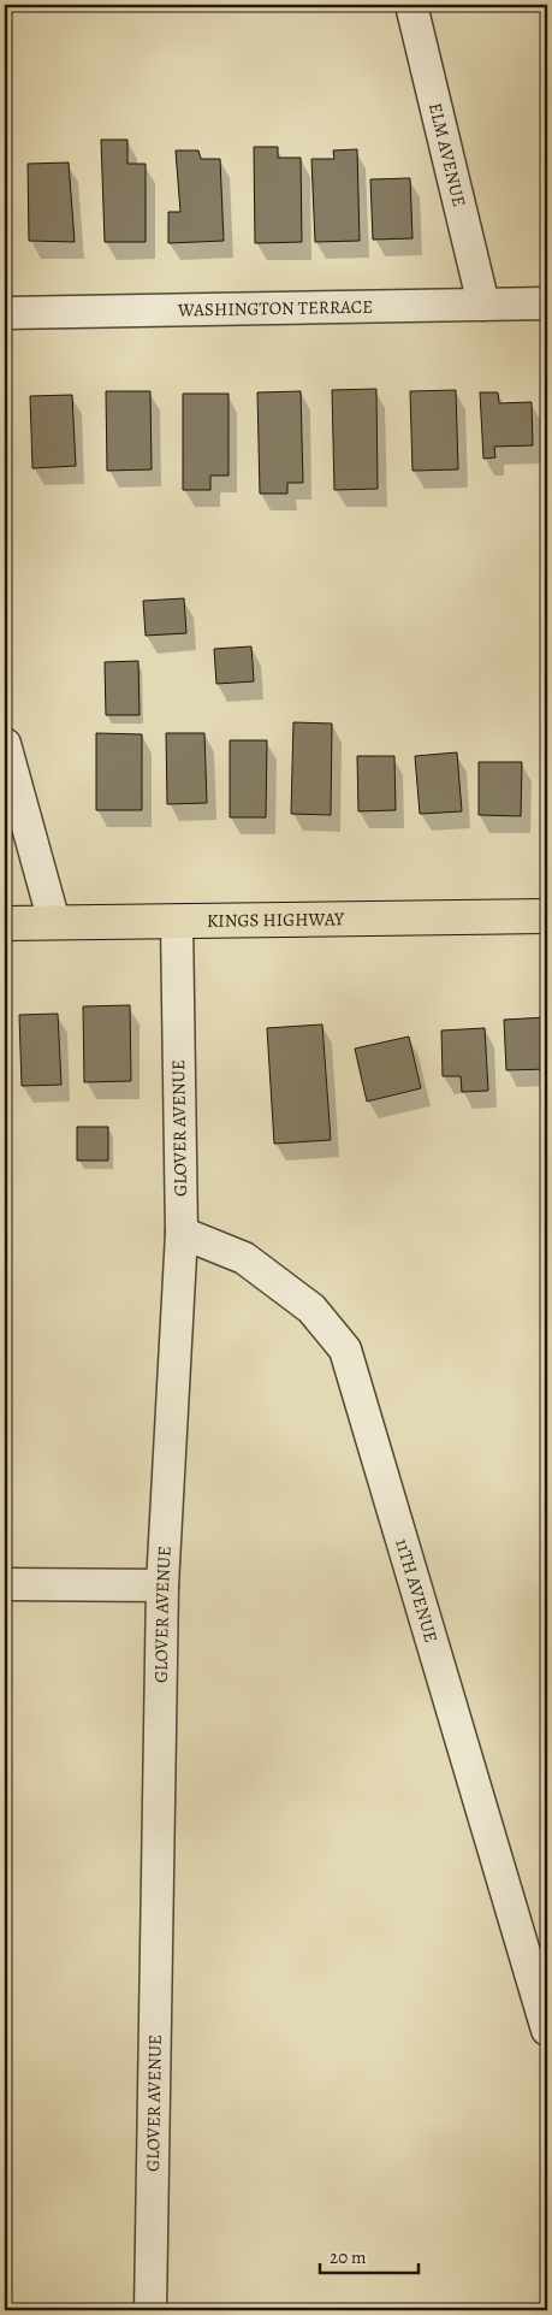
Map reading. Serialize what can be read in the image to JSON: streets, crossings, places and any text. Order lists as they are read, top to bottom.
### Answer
{
  "streets": {
    "main road": ["KINGS HIGHWAY"],
    "street": [
      "ELM AVENUE",
      "WASHINGTON TERRACE",
      "GLOVER AVENUE",
      "11TH AVENUE"
    ]
  },
  "crossings": [
    ["ELM AVENUE", "WASHINGTON TERRACE"],
    ["KINGS HIGHWAY", "GLOVER AVENUE"],
    ["GLOVER AVENUE", "11TH AVENUE"]
  ],
  "scale_bar": "20 m"
}
